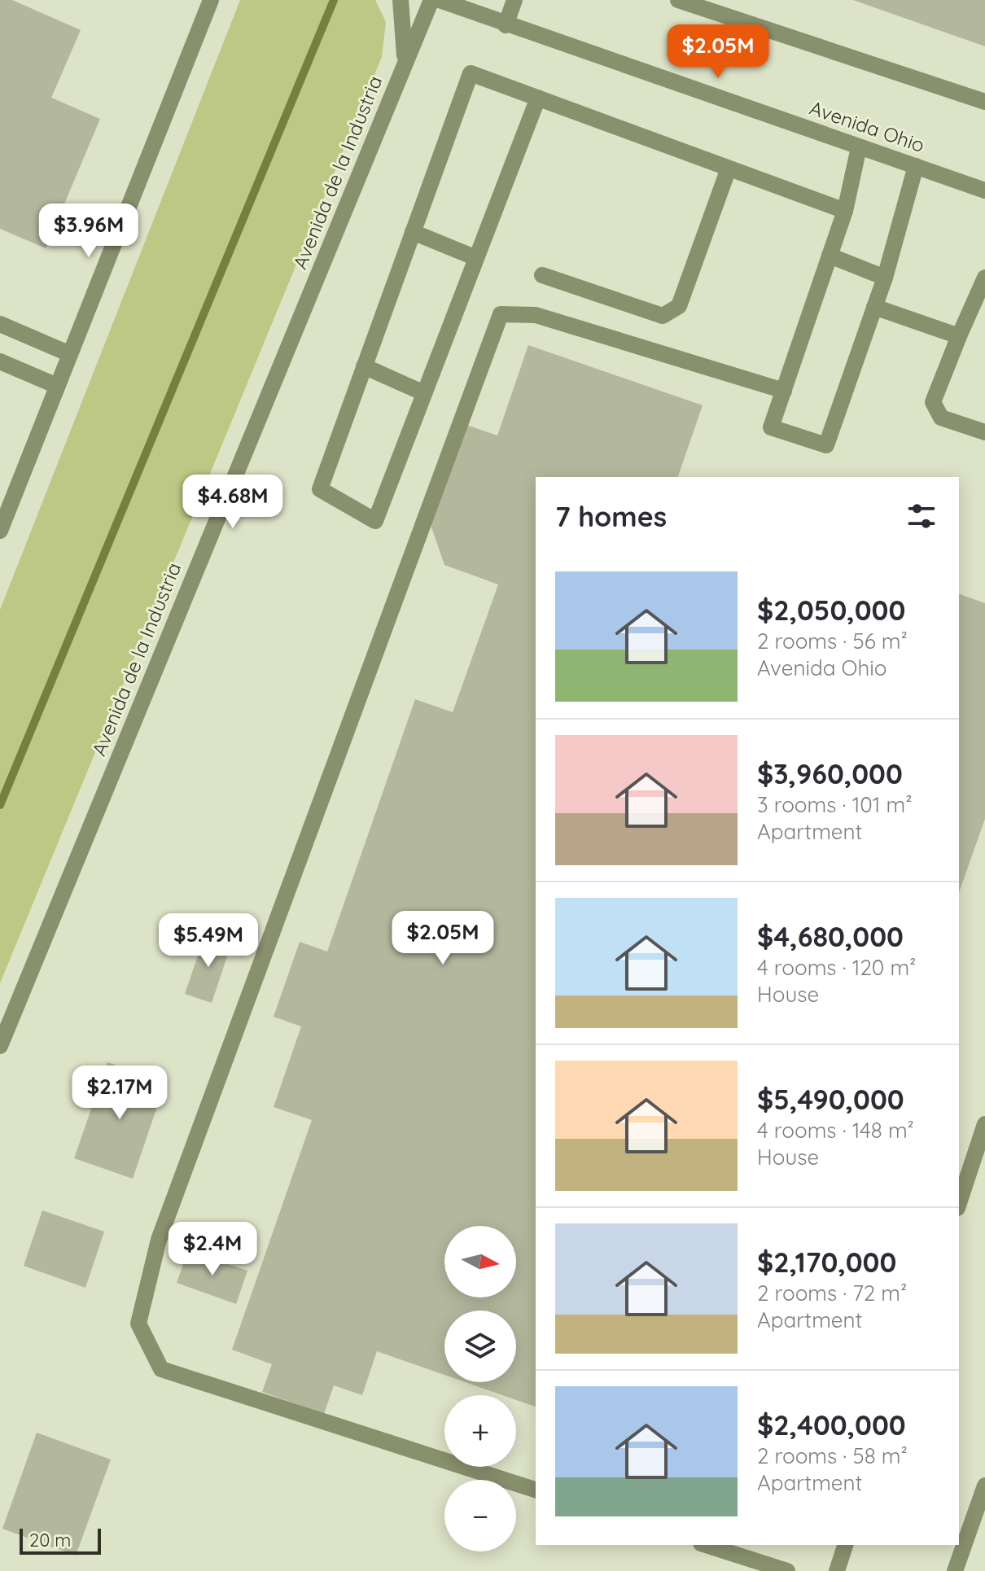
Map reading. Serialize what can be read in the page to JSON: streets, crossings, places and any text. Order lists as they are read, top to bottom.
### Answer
{
  "streets": {
    "street": ["Avenida Ohio", "Avenida de la Industria"]
  },
  "scale_bar": "20 m",
  "north": "right",
  "page": {
    "price": [
      "$2.05M",
      "$3.96M",
      "$4.68M",
      "$2.05M",
      "$5.49M",
      "$2.17M",
      "$2.4M"
    ],
    "heading": "7 homes",
    "list": [
      {
        "name": "$2,050,000",
        "note": "2 rooms · 56 m² · Avenida Ohio"
      },
      {
        "name": "$3,960,000",
        "note": "3 rooms · 101 m² · Apartment"
      },
      {
        "name": "$4,680,000",
        "note": "4 rooms · 120 m² · House"
      },
      {
        "name": "$5,490,000",
        "note": "4 rooms · 148 m² · House"
      },
      {
        "name": "$2,170,000",
        "note": "2 rooms · 72 m² · Apartment"
      },
      {
        "name": "$2,400,000",
        "note": "2 rooms · 58 m² · Apartment"
      }
    ],
    "map_buttons": ["+", "−"],
    "scale": "20 m"
  }
}
